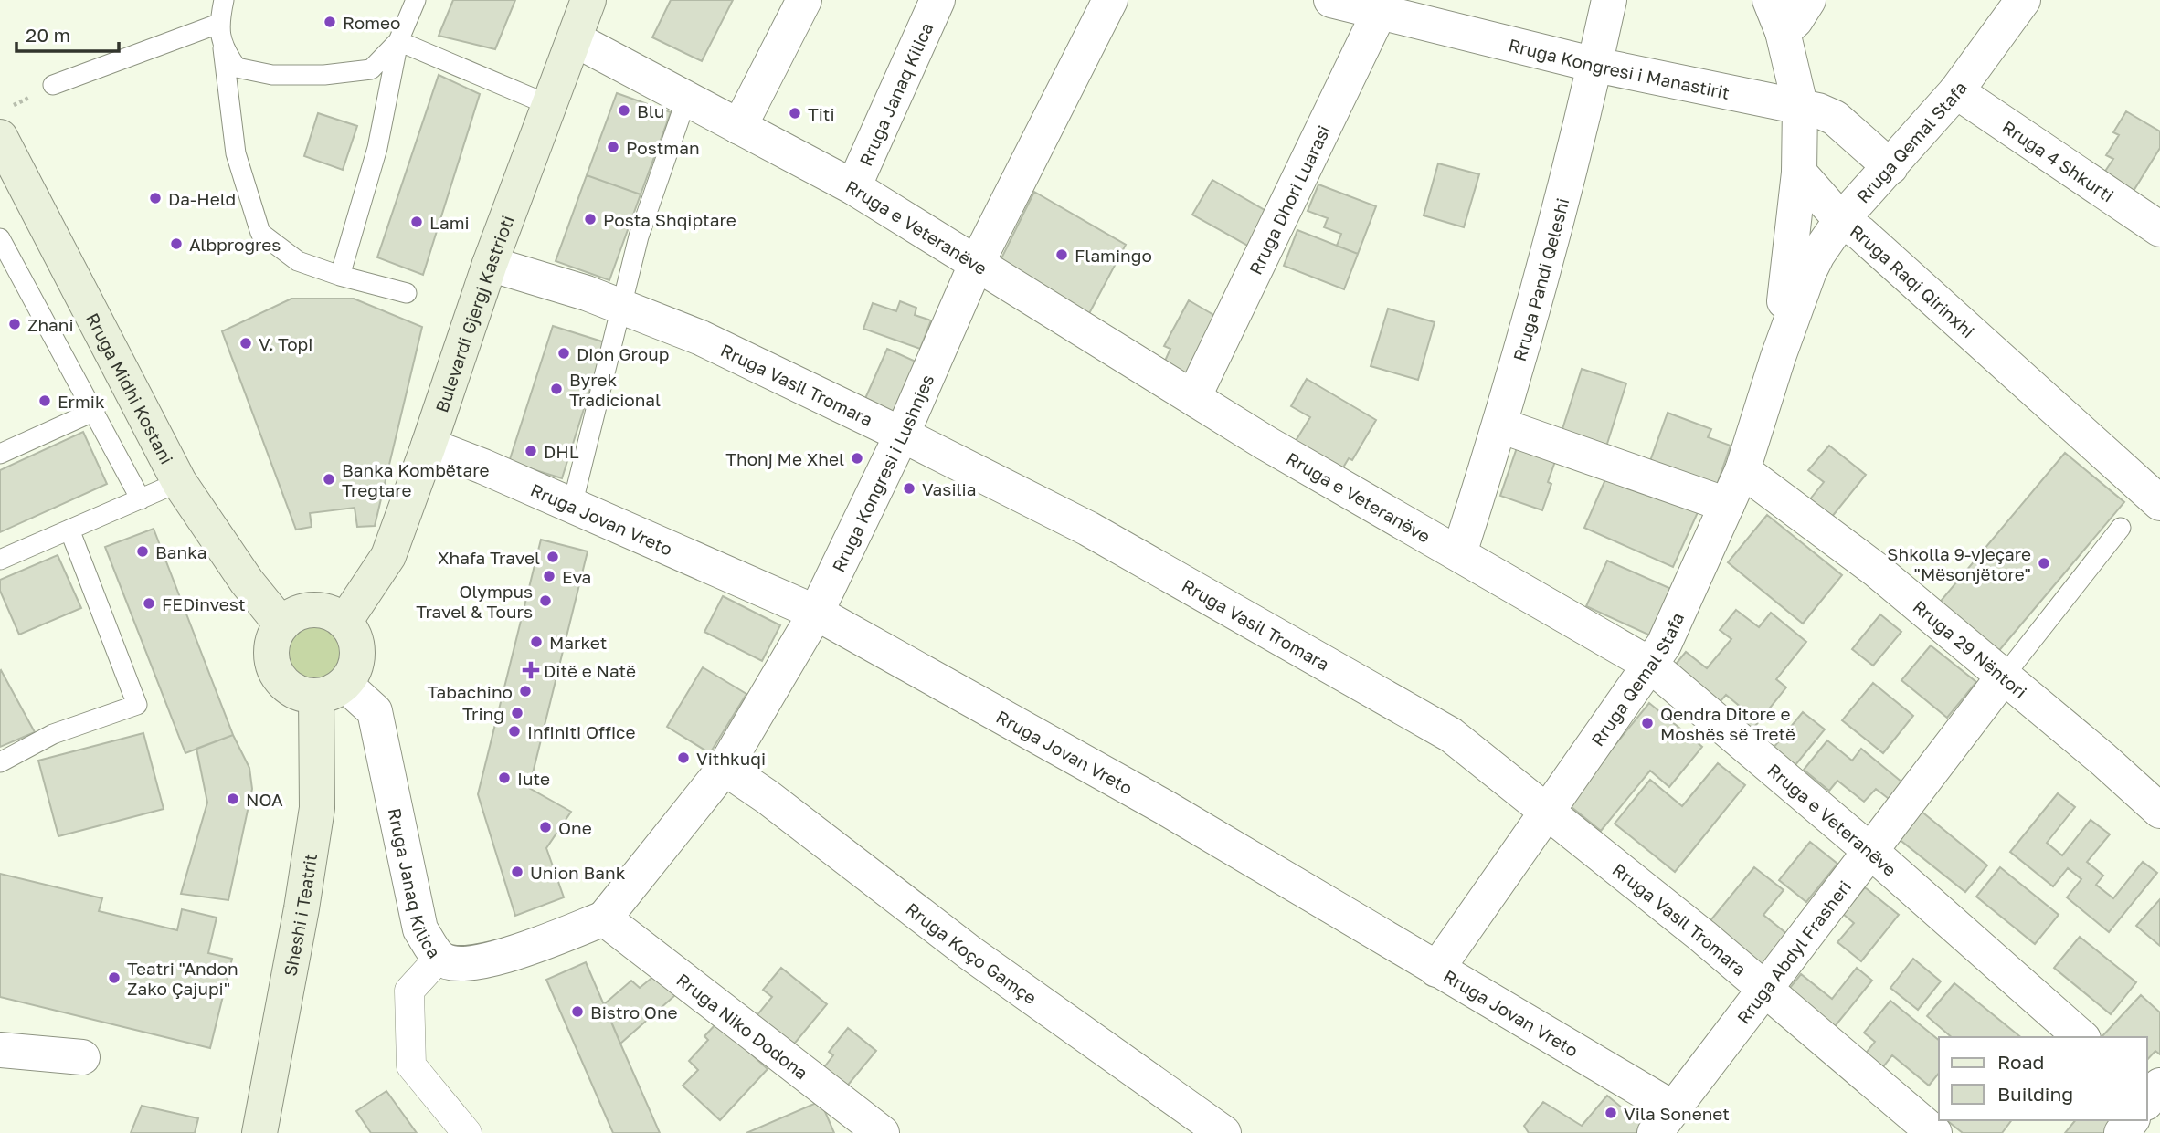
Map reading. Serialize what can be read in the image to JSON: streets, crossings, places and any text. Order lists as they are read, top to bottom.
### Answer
{
  "streets": {
    "main road": ["Bulevardi Gjergj Kastrioti", "Rruga Midhi Kostani", "Sheshi i Teatrit"],
    "street": [
      "Rruga Kongresi i Manastirit",
      "Rruga Janaq Kilica",
      "Rruga Qemal Stafa",
      "Rruga 4 Shkurti",
      "Rruga Dhori Luarasi",
      "Rruga e Veteranëve",
      "Rruga Pandi Qeleshi",
      "Rruga Raqi Qirinxhi",
      "Rruga Vasil Tromara",
      "Rruga Kongresi i Lushnjes",
      "Rruga Jovan Vreto",
      "Rruga 29 Nëntori",
      "Rruga Abdyl Frasheri",
      "Rruga Koço Gamçe",
      "Rruga Niko Dodona"
    ]
  },
  "crossings": [
    ["Rruga Kongresi i Manastirit", "Rruga Qemal Stafa"],
    ["Rruga Kongresi i Manastirit", "Rruga Dhori Luarasi"],
    ["Rruga Kongresi i Manastirit", "Rruga Pandi Qeleshi"],
    ["Rruga Janaq Kilica", "Rruga e Veteranëve"],
    ["Rruga Janaq Kilica", "Bulevardi Gjergj Kastrioti"],
    ["Rruga Janaq Kilica", "Rruga Midhi Kostani"],
    ["Rruga Janaq Kilica", "Rruga Kongresi i Lushnjes"],
    ["Rruga Janaq Kilica", "Sheshi i Teatrit"],
    ["Rruga Janaq Kilica", "Rruga Niko Dodona"],
    ["Rruga Qemal Stafa", "Rruga 4 Shkurti"],
    ["Rruga Qemal Stafa", "Rruga e Veteranëve"],
    ["Rruga Qemal Stafa", "Rruga Raqi Qirinxhi"],
    ["Rruga Qemal Stafa", "Rruga Vasil Tromara"],
    ["Rruga Qemal Stafa", "Rruga Jovan Vreto"],
    ["Rruga Qemal Stafa", "Rruga 29 Nëntori"],
    ["Rruga Dhori Luarasi", "Rruga e Veteranëve"],
    ["Rruga e Veteranëve", "Rruga Pandi Qeleshi"],
    ["Rruga e Veteranëve", "Bulevardi Gjergj Kastrioti"],
    ["Rruga e Veteranëve", "Rruga Kongresi i Lushnjes"],
    ["Rruga e Veteranëve", "Rruga Abdyl Frasheri"],
    ["Bulevardi Gjergj Kastrioti", "Rruga Vasil Tromara"],
    ["Bulevardi Gjergj Kastrioti", "Rruga Midhi Kostani"],
    ["Bulevardi Gjergj Kastrioti", "Rruga Jovan Vreto"],
    ["Bulevardi Gjergj Kastrioti", "Sheshi i Teatrit"],
    ["Rruga Vasil Tromara", "Rruga Kongresi i Lushnjes"],
    ["Rruga Vasil Tromara", "Rruga Abdyl Frasheri"],
    ["Rruga Midhi Kostani", "Sheshi i Teatrit"],
    ["Rruga Kongresi i Lushnjes", "Rruga Jovan Vreto"],
    ["Rruga Kongresi i Lushnjes", "Rruga Koço Gamçe"],
    ["Rruga Kongresi i Lushnjes", "Rruga Niko Dodona"],
    ["Rruga Jovan Vreto", "Rruga Abdyl Frasheri"],
    ["Rruga 29 Nëntori", "Rruga Abdyl Frasheri"]
  ],
  "places": {
    "other": [
      "Romeo",
      "Blu",
      "Titi",
      "Postman",
      "Da-Held",
      "Posta Shqiptare",
      "Lami",
      "Albprogres",
      "Flamingo",
      "Zhani",
      "V. Topi",
      "Dion Group",
      "Byrek Tradicional",
      "Ermik",
      "DHL",
      "Thonj Me Xhel",
      "Banka Kombëtare Tregtare",
      "Vasilia",
      "Banka",
      "Xhafa Travel",
      "Shkolla 9-vjeçare \"Mësonjëtore\"",
      "Eva",
      "Olympus Travel & Tours",
      "FEDinvest",
      "Market",
      "Tabachino",
      "Tring",
      "Qendra Ditore e Moshës së Tretë",
      "Infiniti Office",
      "Vithkuqi",
      "Iute",
      "NOA",
      "One",
      "Union Bank",
      "Teatri \"Andon Zako Çajupi\"",
      "Bistro One",
      "Vila Sonenet"
    ],
    "health": ["Ditë e Natë"]
  },
  "legend": ["Road", "Building"],
  "scale_bar": "20 m"
}
